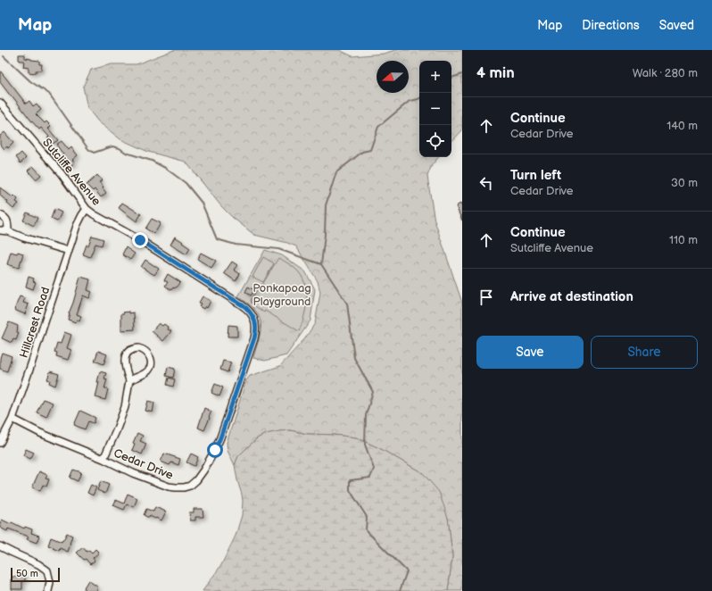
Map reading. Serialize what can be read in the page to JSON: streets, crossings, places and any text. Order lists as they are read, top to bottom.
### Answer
{
  "streets": {
    "street": ["Sutcliffe Avenue", "Hillcrest Road", "Cedar Drive"]
  },
  "crossings": [
    ["Sutcliffe Avenue", "Hillcrest Road"],
    ["Sutcliffe Avenue", "Cedar Drive"],
    ["Hillcrest Road", "Cedar Drive"]
  ],
  "parks": ["Ponkapoag Playground"],
  "scale_bar": "50 m",
  "north": "left",
  "page": {
    "header": "Map",
    "nav": ["Map", "Directions", "Saved"],
    "heading": ["4 min", "Walk · 280 m"],
    "map_buttons": ["+", "−"],
    "list": [
      ["Continue", "Cedar Drive", "140 m"],
      ["Turn left", "Cedar Drive", "30 m"],
      ["Continue", "Sutcliffe Avenue", "110 m"],
      "Arrive at destination"
    ],
    "buttons": ["Save", "Share"],
    "scale": "50 m"
  }
}
